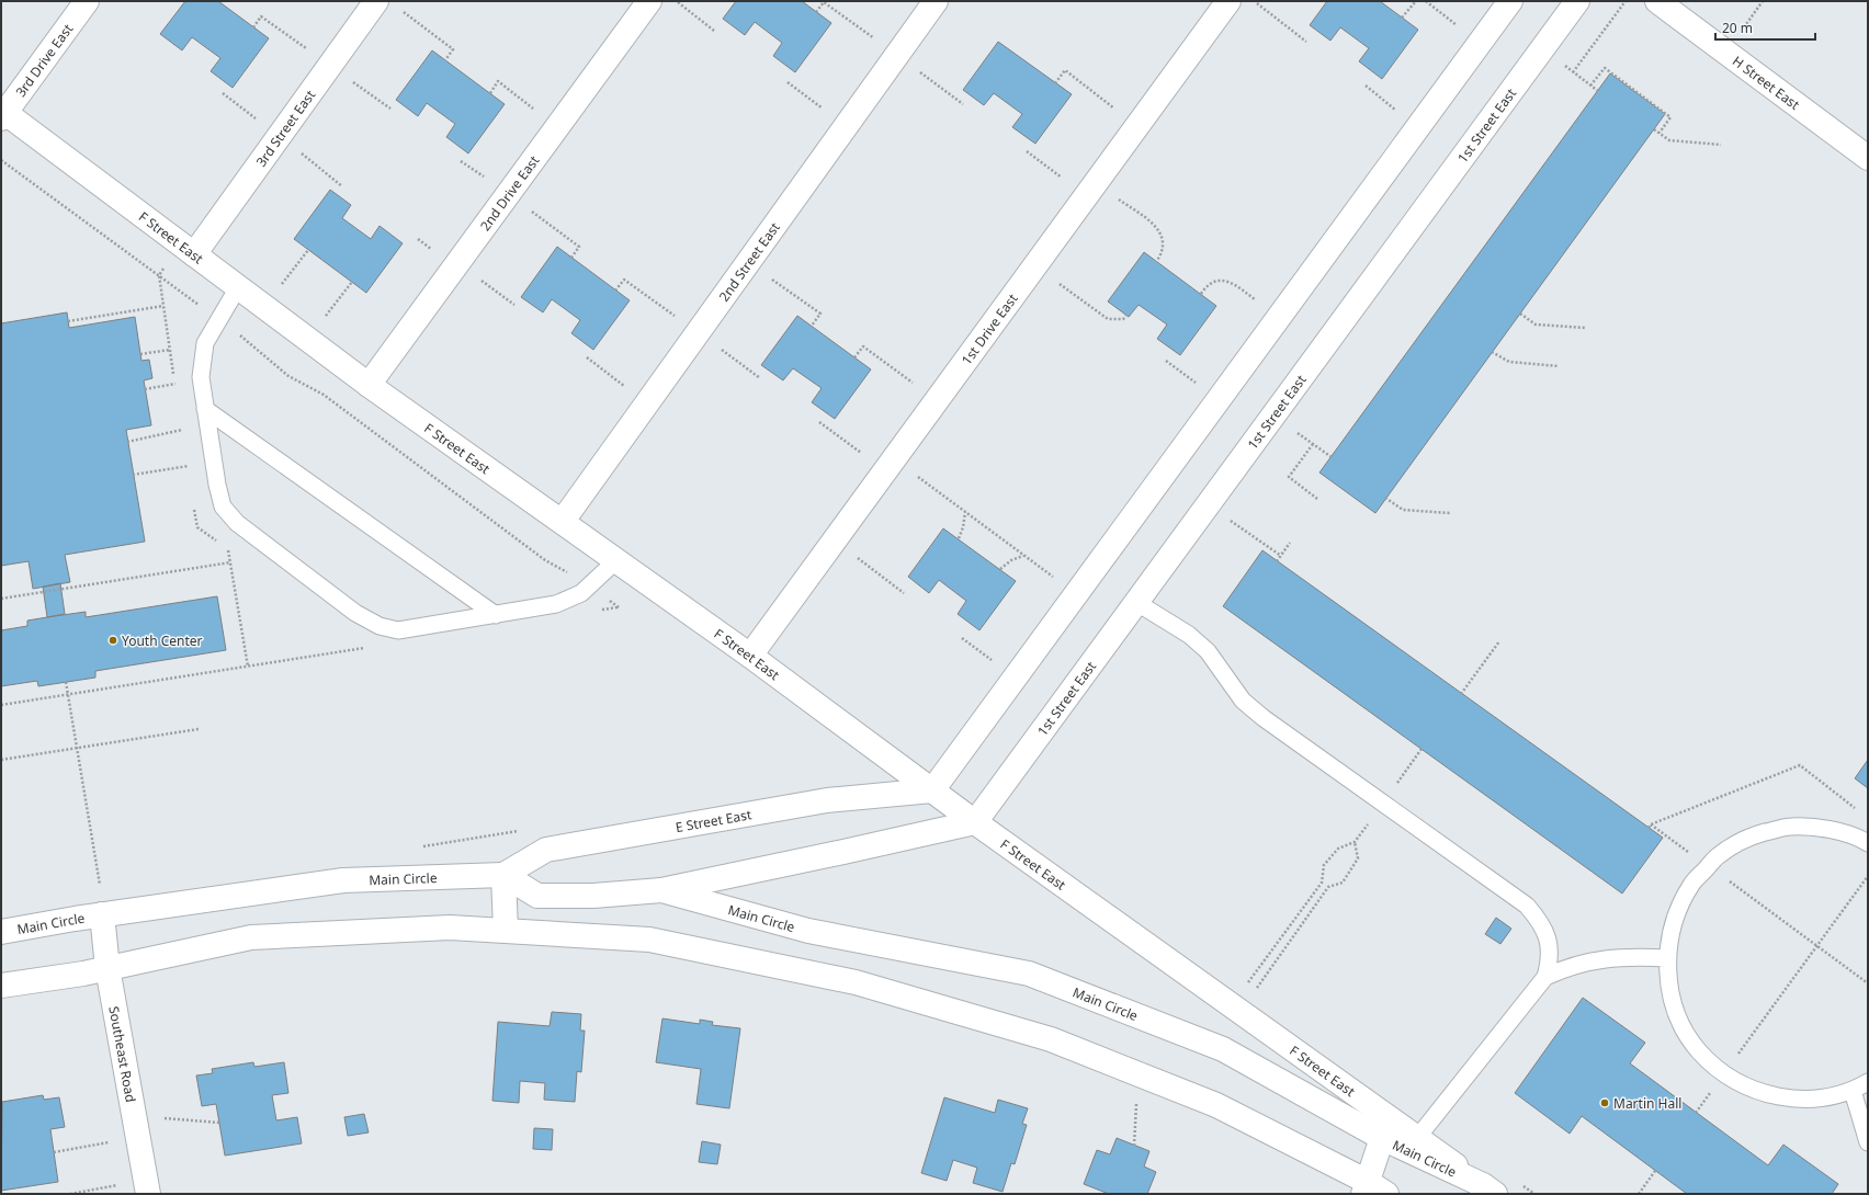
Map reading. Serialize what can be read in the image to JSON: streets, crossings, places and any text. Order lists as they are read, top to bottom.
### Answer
{
  "streets": {
    "street": [
      "3rd Drive East",
      "H Street East",
      "1st Street East",
      "3rd Street East",
      "2nd Drive East",
      "F Street East",
      "2nd Street East",
      "1st Drive East",
      "E Street East",
      "Main Circle",
      "Southeast Road"
    ]
  },
  "crossings": [
    ["3rd Drive East", "F Street East"],
    ["1st Street East", "F Street East"],
    ["3rd Street East", "F Street East"],
    ["2nd Drive East", "F Street East"],
    ["F Street East", "2nd Street East"],
    ["F Street East", "1st Drive East"],
    ["F Street East", "E Street East"],
    ["F Street East", "Main Circle"],
    ["E Street East", "Main Circle"],
    ["Main Circle", "Southeast Road"]
  ],
  "places": ["Youth Center", "Martin Hall"],
  "scale_bar": "20 m"
}
